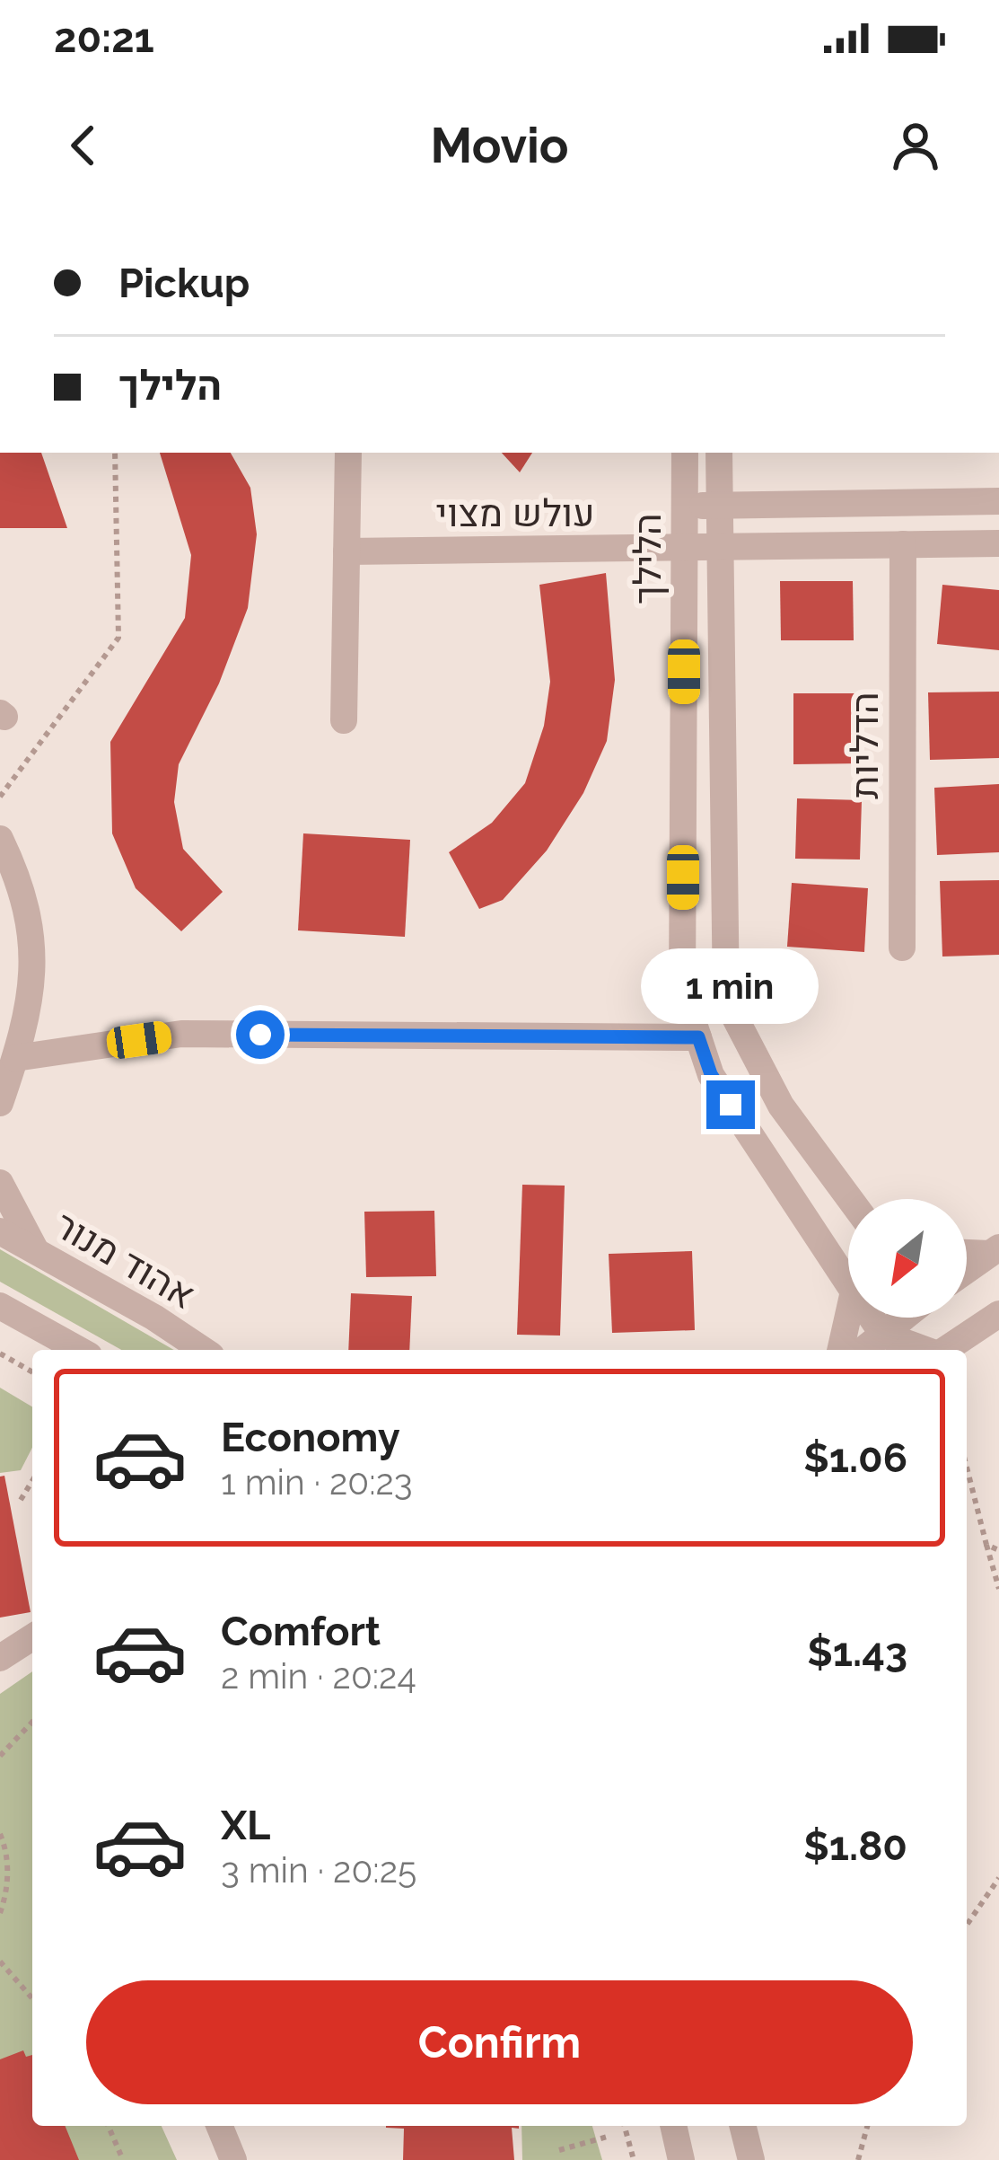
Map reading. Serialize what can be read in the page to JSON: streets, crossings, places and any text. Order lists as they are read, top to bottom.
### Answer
{
  "streets": {
    "street": [
      "עולש מצוי",
      "הלילך",
      "הדליות",
      "אהוד מנור"
    ]
  },
  "crossings": [
    ["עולש מצוי", "הלילך"]
  ],
  "north": "bottom left",
  "page": {
    "status": "20:21",
    "header": "Movio",
    "banner": ["Pickup", "הלילך"],
    "bubble": "1 min",
    "list": [
      {
        "name": "Economy",
        "note": "1 min · 20:23",
        "value": "$1.06"
      },
      {
        "name": "Comfort",
        "note": "2 min · 20:24",
        "value": "$1.43"
      },
      {
        "name": "XL",
        "note": "3 min · 20:25",
        "value": "$1.80"
      }
    ],
    "buttons": "Confirm"
  }
}
